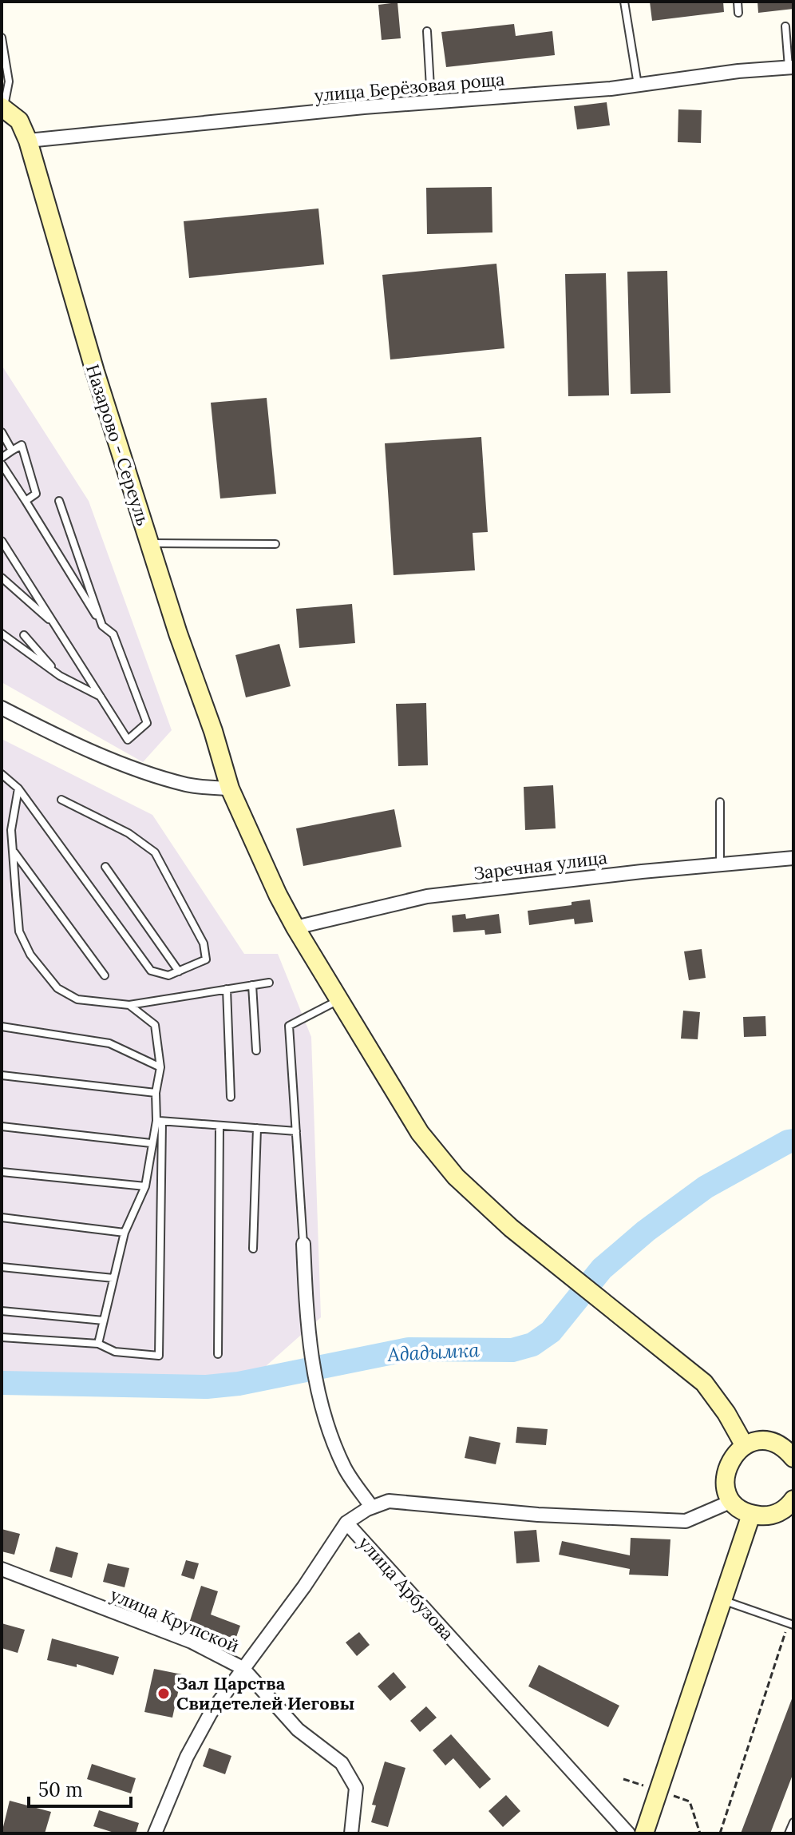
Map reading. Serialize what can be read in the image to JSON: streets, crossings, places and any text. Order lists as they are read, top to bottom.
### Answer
{
  "streets": {
    "street": [
      "улица Берёзовая роща",
      "Назарово - Сереуль",
      "Заречная улица",
      "улица Арбузова",
      "улица Крупской"
    ]
  },
  "crossings": [
    ["улица Берёзовая роща", "Назарово - Сереуль"],
    ["Назарово - Сереуль", "Заречная улица"]
  ],
  "water": ["Ададымка"],
  "places": ["Зал Царства Свидетелей Иеговы"],
  "scale_bar": "50 m"
}
